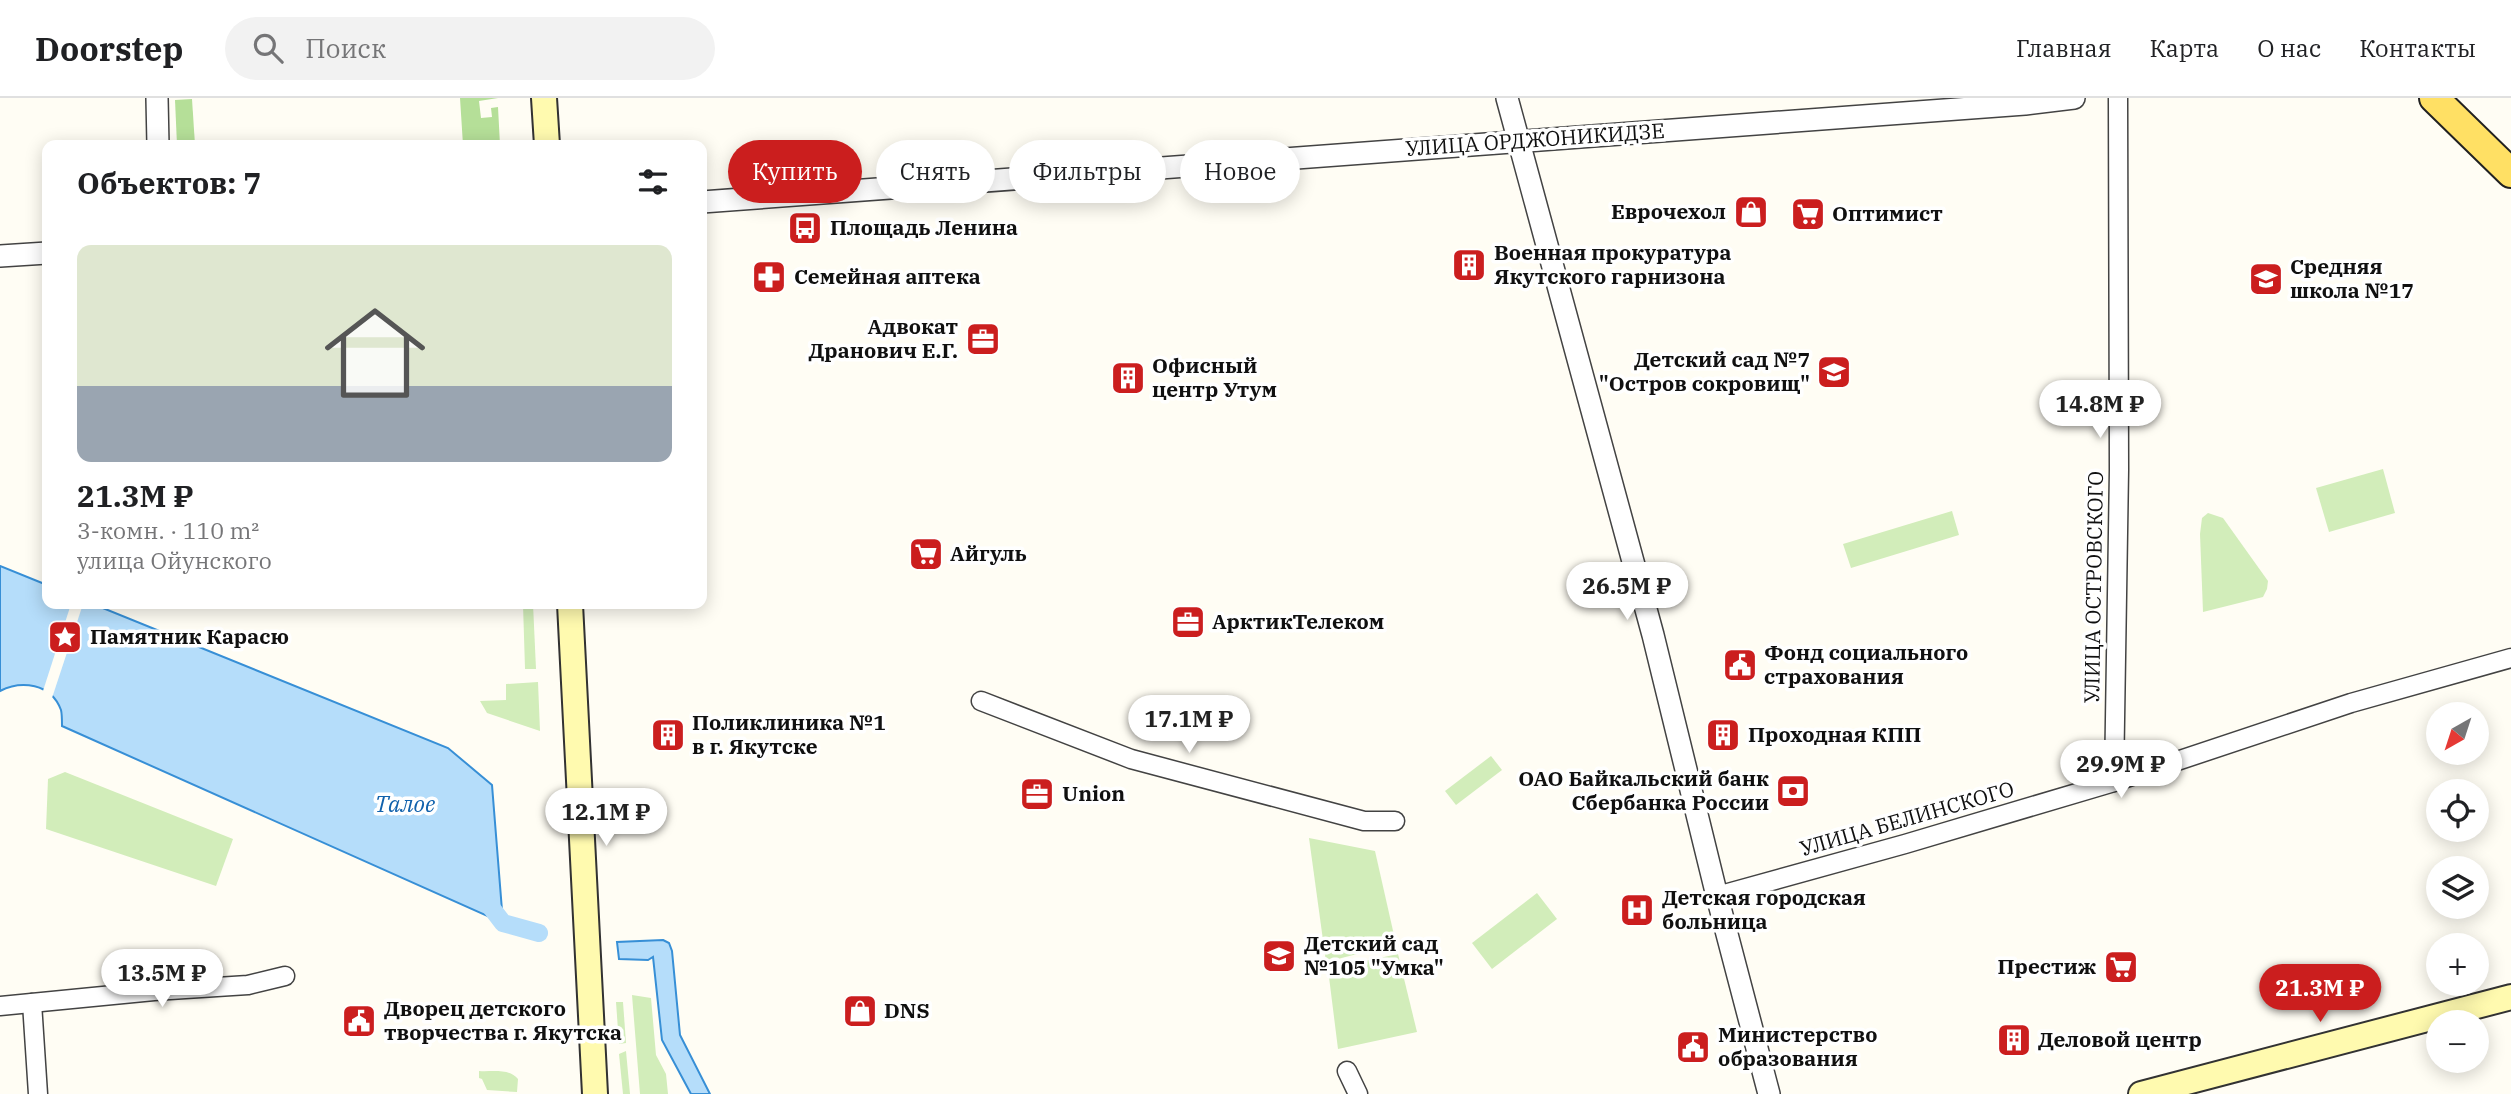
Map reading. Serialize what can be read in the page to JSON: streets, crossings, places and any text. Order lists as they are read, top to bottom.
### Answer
{
  "streets": {
    "street": ["УЛИЦА ОРДЖОНИКИДЗЕ", "УЛИЦА ОСТРОВСКОГО", "УЛИЦА БЕЛИНСКОГО"]
  },
  "crossings": [
    ["УЛИЦА ОСТРОВСКОГО", "УЛИЦА БЕЛИНСКОГО"]
  ],
  "water": ["Талое"],
  "places": {
    "shop": ["Еврочехол", "DNS"],
    "supermarket": ["Оптимист", "Айгуль", "Престиж"],
    "bus stop": ["Площадь Ленина"],
    "building": [
      "Военная прокуратура Якутского гарнизона",
      "Офисный центр Утум",
      "Поликлиника №1 в г. Якутске",
      "Проходная КПП",
      "Деловой центр"
    ],
    "pharmacy": ["Семейная аптека"],
    "school or university": ["Средняя школа №17", "Детский сад №7 \"Остров сокровищ\"", "Детский сад №105 \"Умка\""],
    "office": ["Адвокат Дранович Е.Г.", "АрктикТелеком", "Union"],
    "place": ["Памятник Карасю"],
    "public building": ["Фонд социального страхования", "Дворец детского творчества г. Якутска", "Министерство образования"],
    "bank": ["ОАО Байкальский банк Сбербанка России"],
    "hospital": ["Детская городская больница"]
  },
  "north": "bottom left",
  "page": {
    "header": "Doorstep",
    "search": "Поиск",
    "nav": [
      "Главная",
      "Карта",
      "О нас",
      "Контакты"
    ],
    "chip": [
      "Купить",
      "Снять",
      "Фильтры",
      "Новое"
    ],
    "heading": "Объектов: 7",
    "list": [
      {
        "name": "21.3M ₽",
        "note": "3-комн. · 110 m² · улица Ойунского"
      }
    ],
    "price": [
      "14.8M ₽",
      "26.5M ₽",
      "17.1M ₽",
      "29.9M ₽",
      "12.1M ₽",
      "13.5M ₽",
      "21.3M ₽"
    ],
    "map_buttons": ["+", "−"]
  }
}
